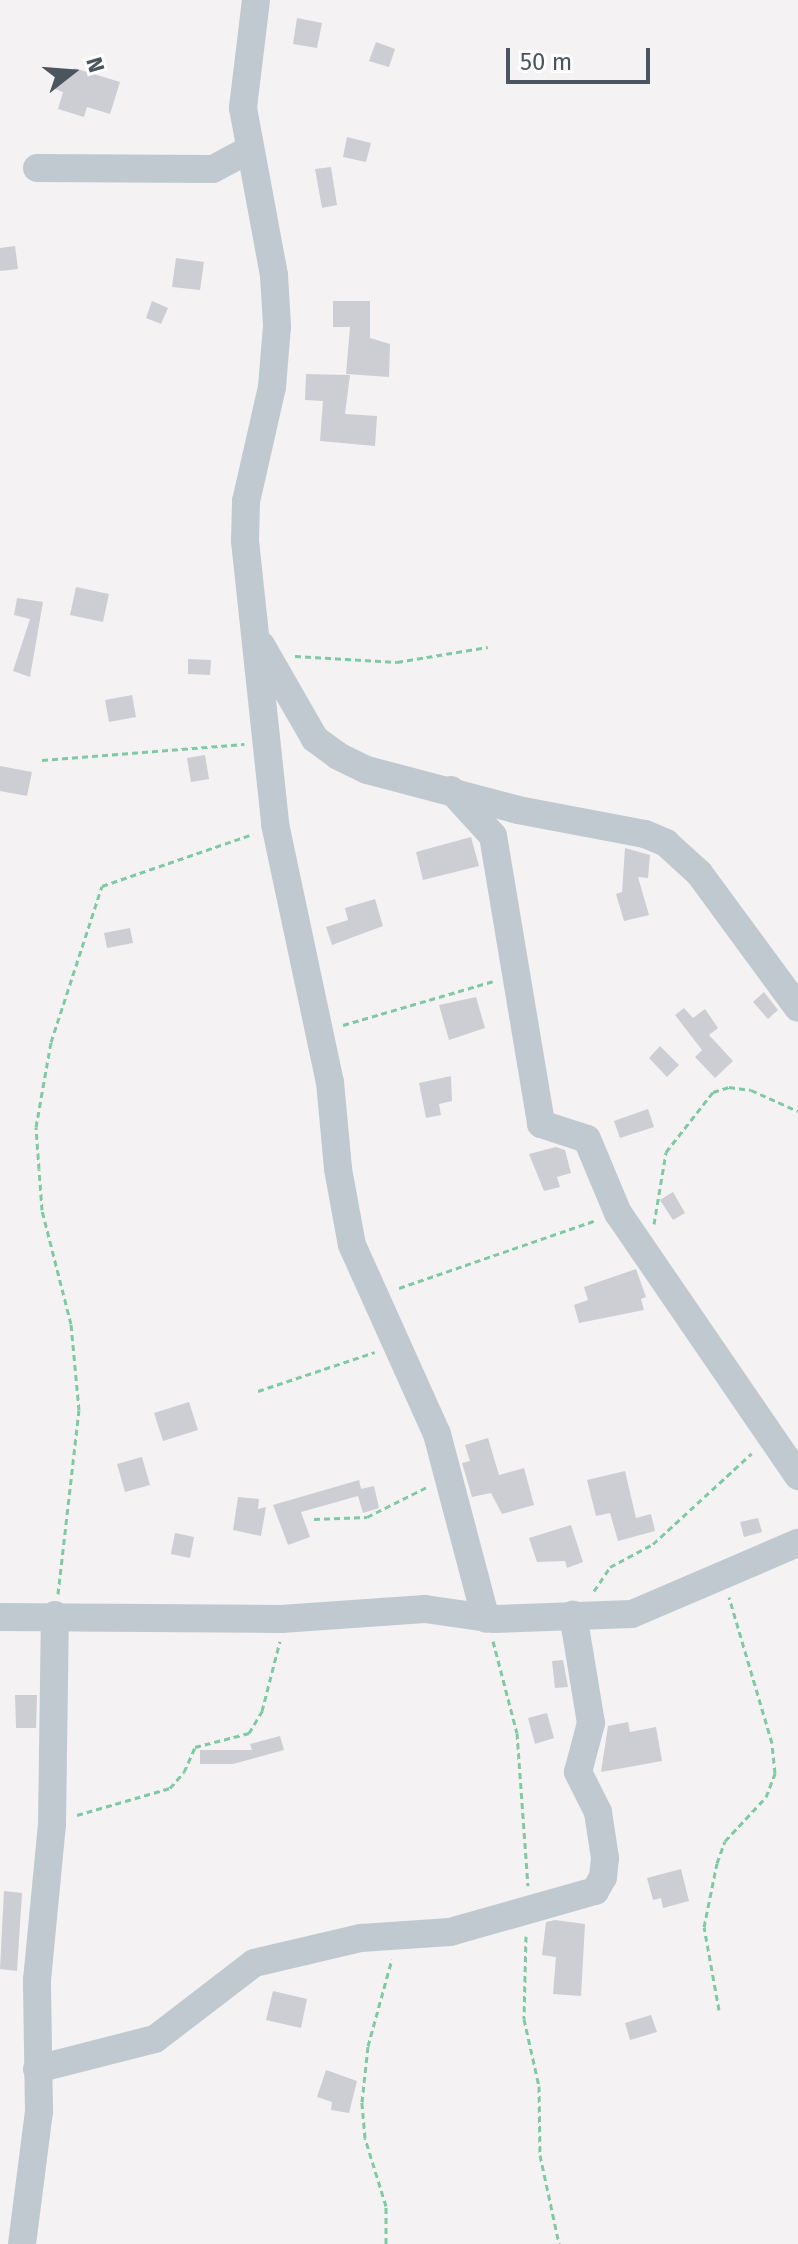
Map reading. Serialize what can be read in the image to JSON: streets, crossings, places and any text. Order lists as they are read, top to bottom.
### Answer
{
  "scale_bar": "50 m",
  "north": "right"
}
